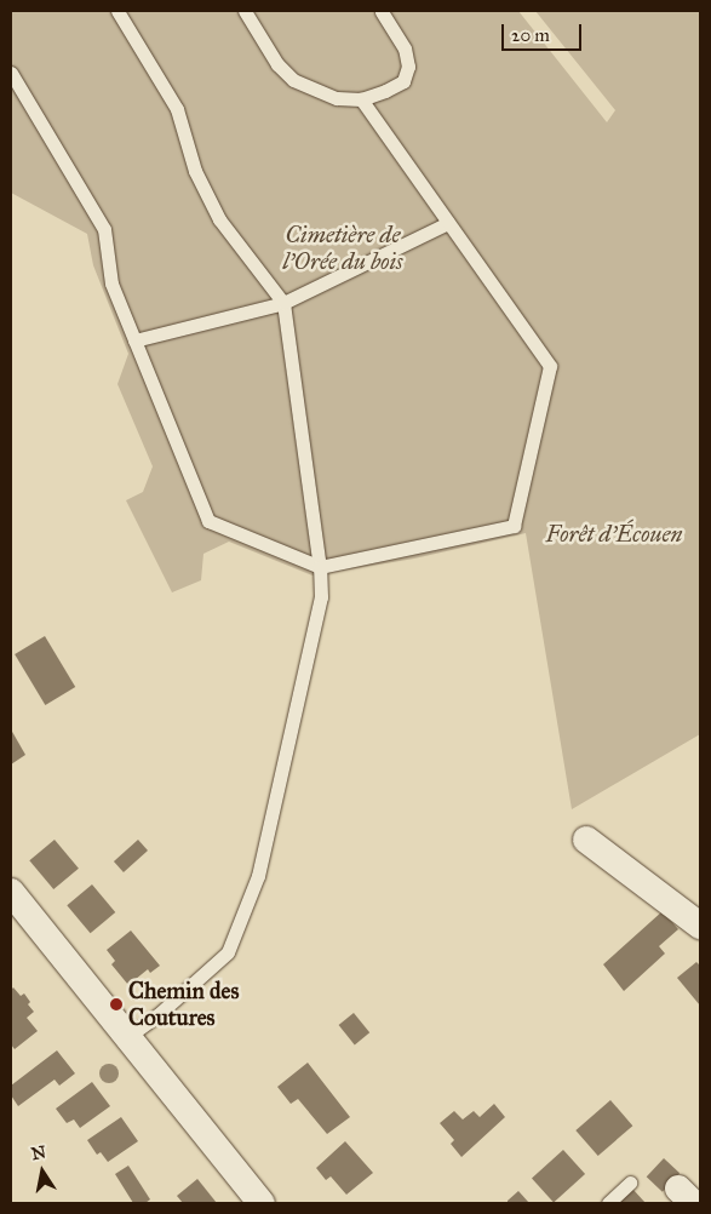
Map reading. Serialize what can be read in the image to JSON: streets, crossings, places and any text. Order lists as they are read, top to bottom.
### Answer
{
  "parks": ["Cimetière de l'Orée du bois", "Forêt d'Écouen"],
  "places": ["Chemin des Coutures"],
  "scale_bar": "20 m",
  "north": "top"
}
